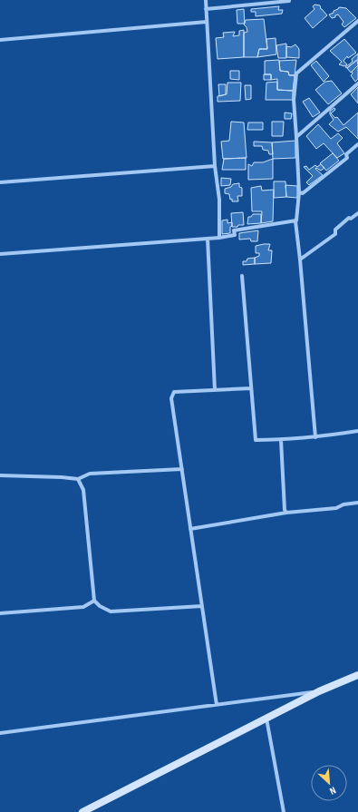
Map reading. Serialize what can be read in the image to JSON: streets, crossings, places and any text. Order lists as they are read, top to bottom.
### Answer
{
  "north": "bottom right"
}
